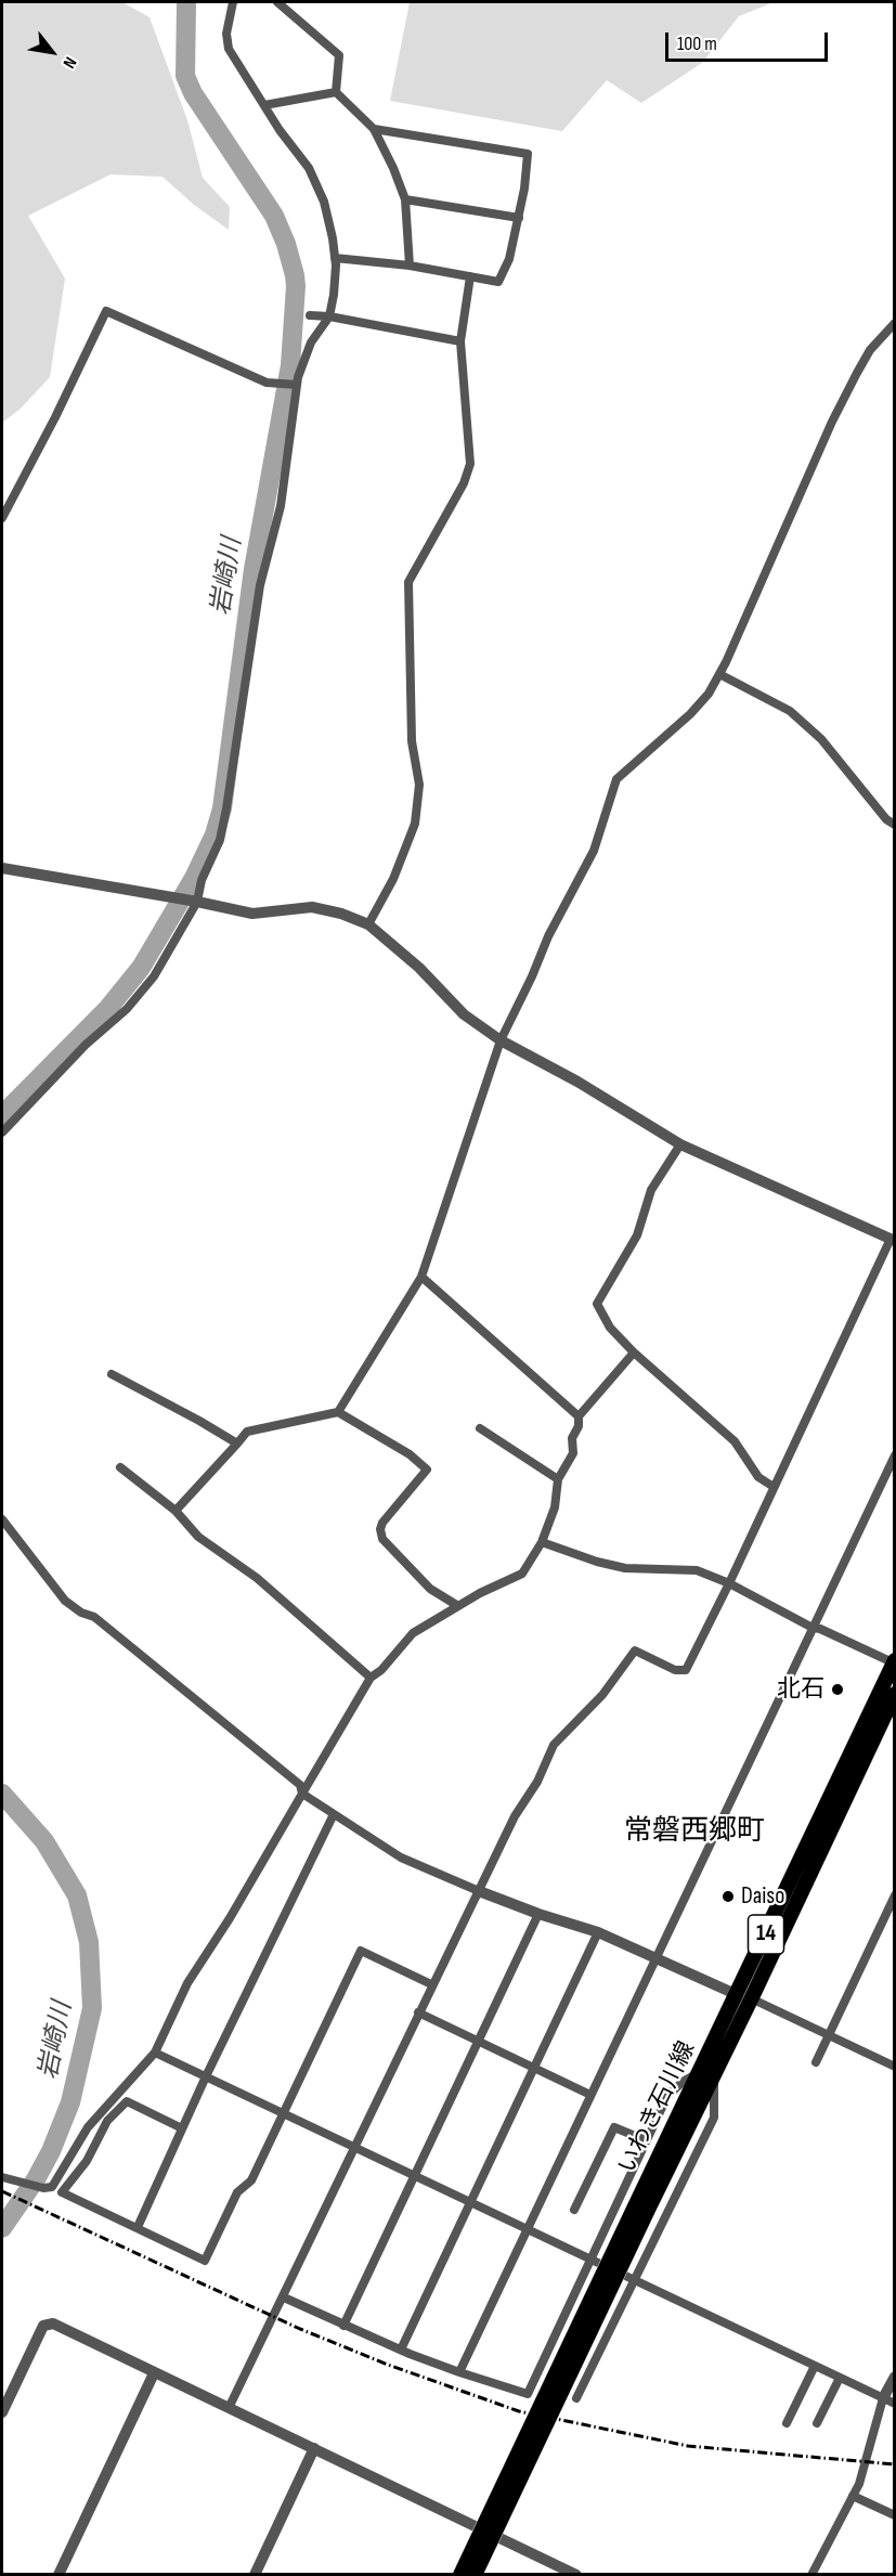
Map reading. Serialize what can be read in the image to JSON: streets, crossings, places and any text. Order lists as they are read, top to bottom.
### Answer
{
  "streets": {
    "main road": ["14", "いわき石川線"]
  },
  "districts": ["常磐西郷町"],
  "water": ["岩崎川"],
  "places": ["北石", "Daiso"],
  "scale_bar": "100 m",
  "north": "bottom right"
}
